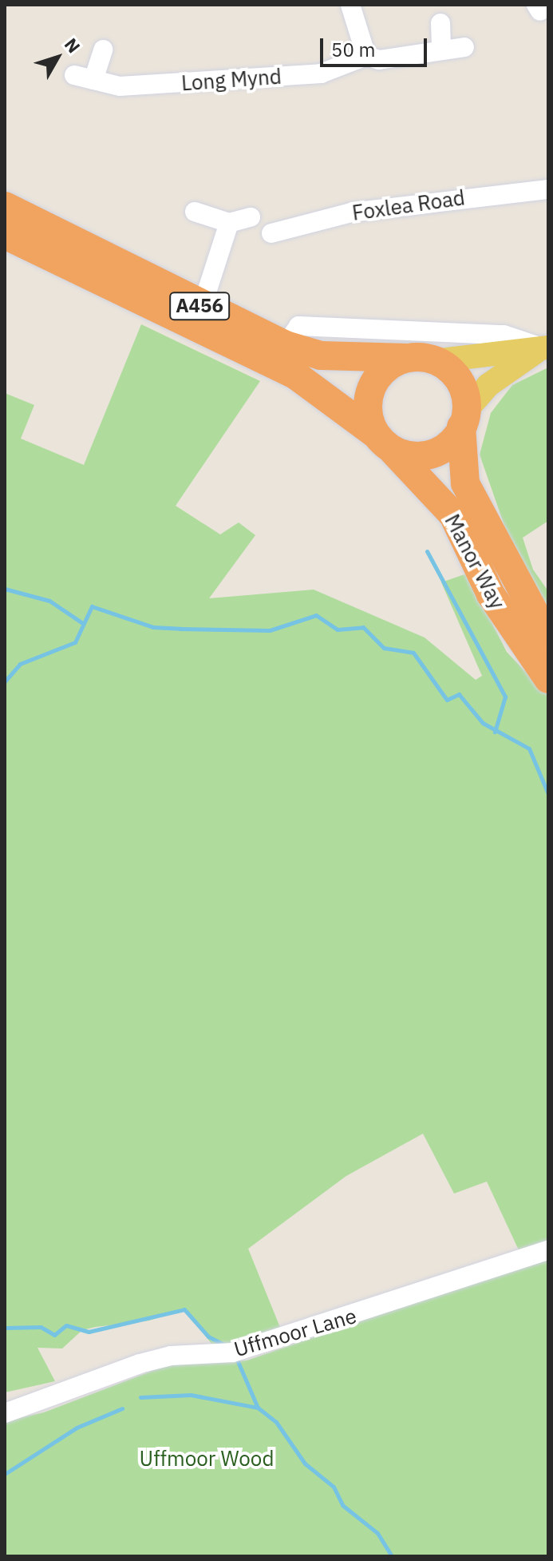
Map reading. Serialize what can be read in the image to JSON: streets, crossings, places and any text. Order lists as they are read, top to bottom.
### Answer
{
  "streets": {
    "highway": ["A456", "Manor Way"],
    "street": ["Long Mynd", "Foxlea Road", "Uffmoor Lane"]
  },
  "crossings": [
    ["A456", "Manor Way"]
  ],
  "parks": ["Uffmoor Wood"],
  "scale_bar": "50 m",
  "north": "top right"
}
